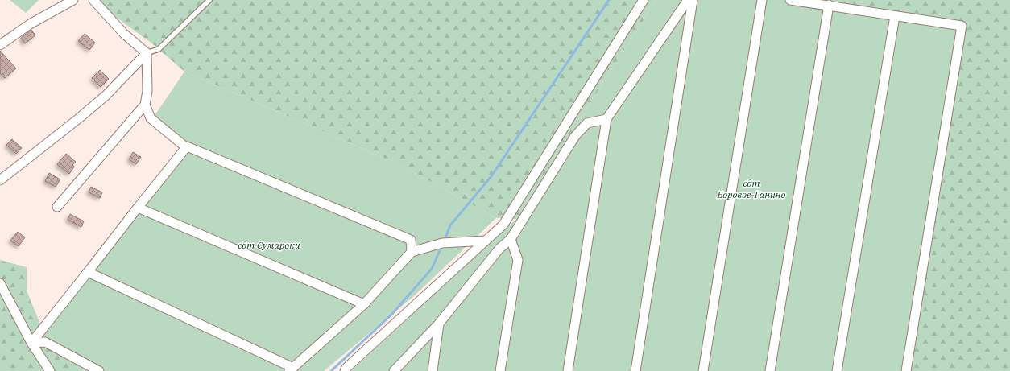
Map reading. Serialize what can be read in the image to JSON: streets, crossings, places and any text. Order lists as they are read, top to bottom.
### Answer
{
  "parks": ["сдт Боровое-Ганино", "сдт Сумароки"]
}
